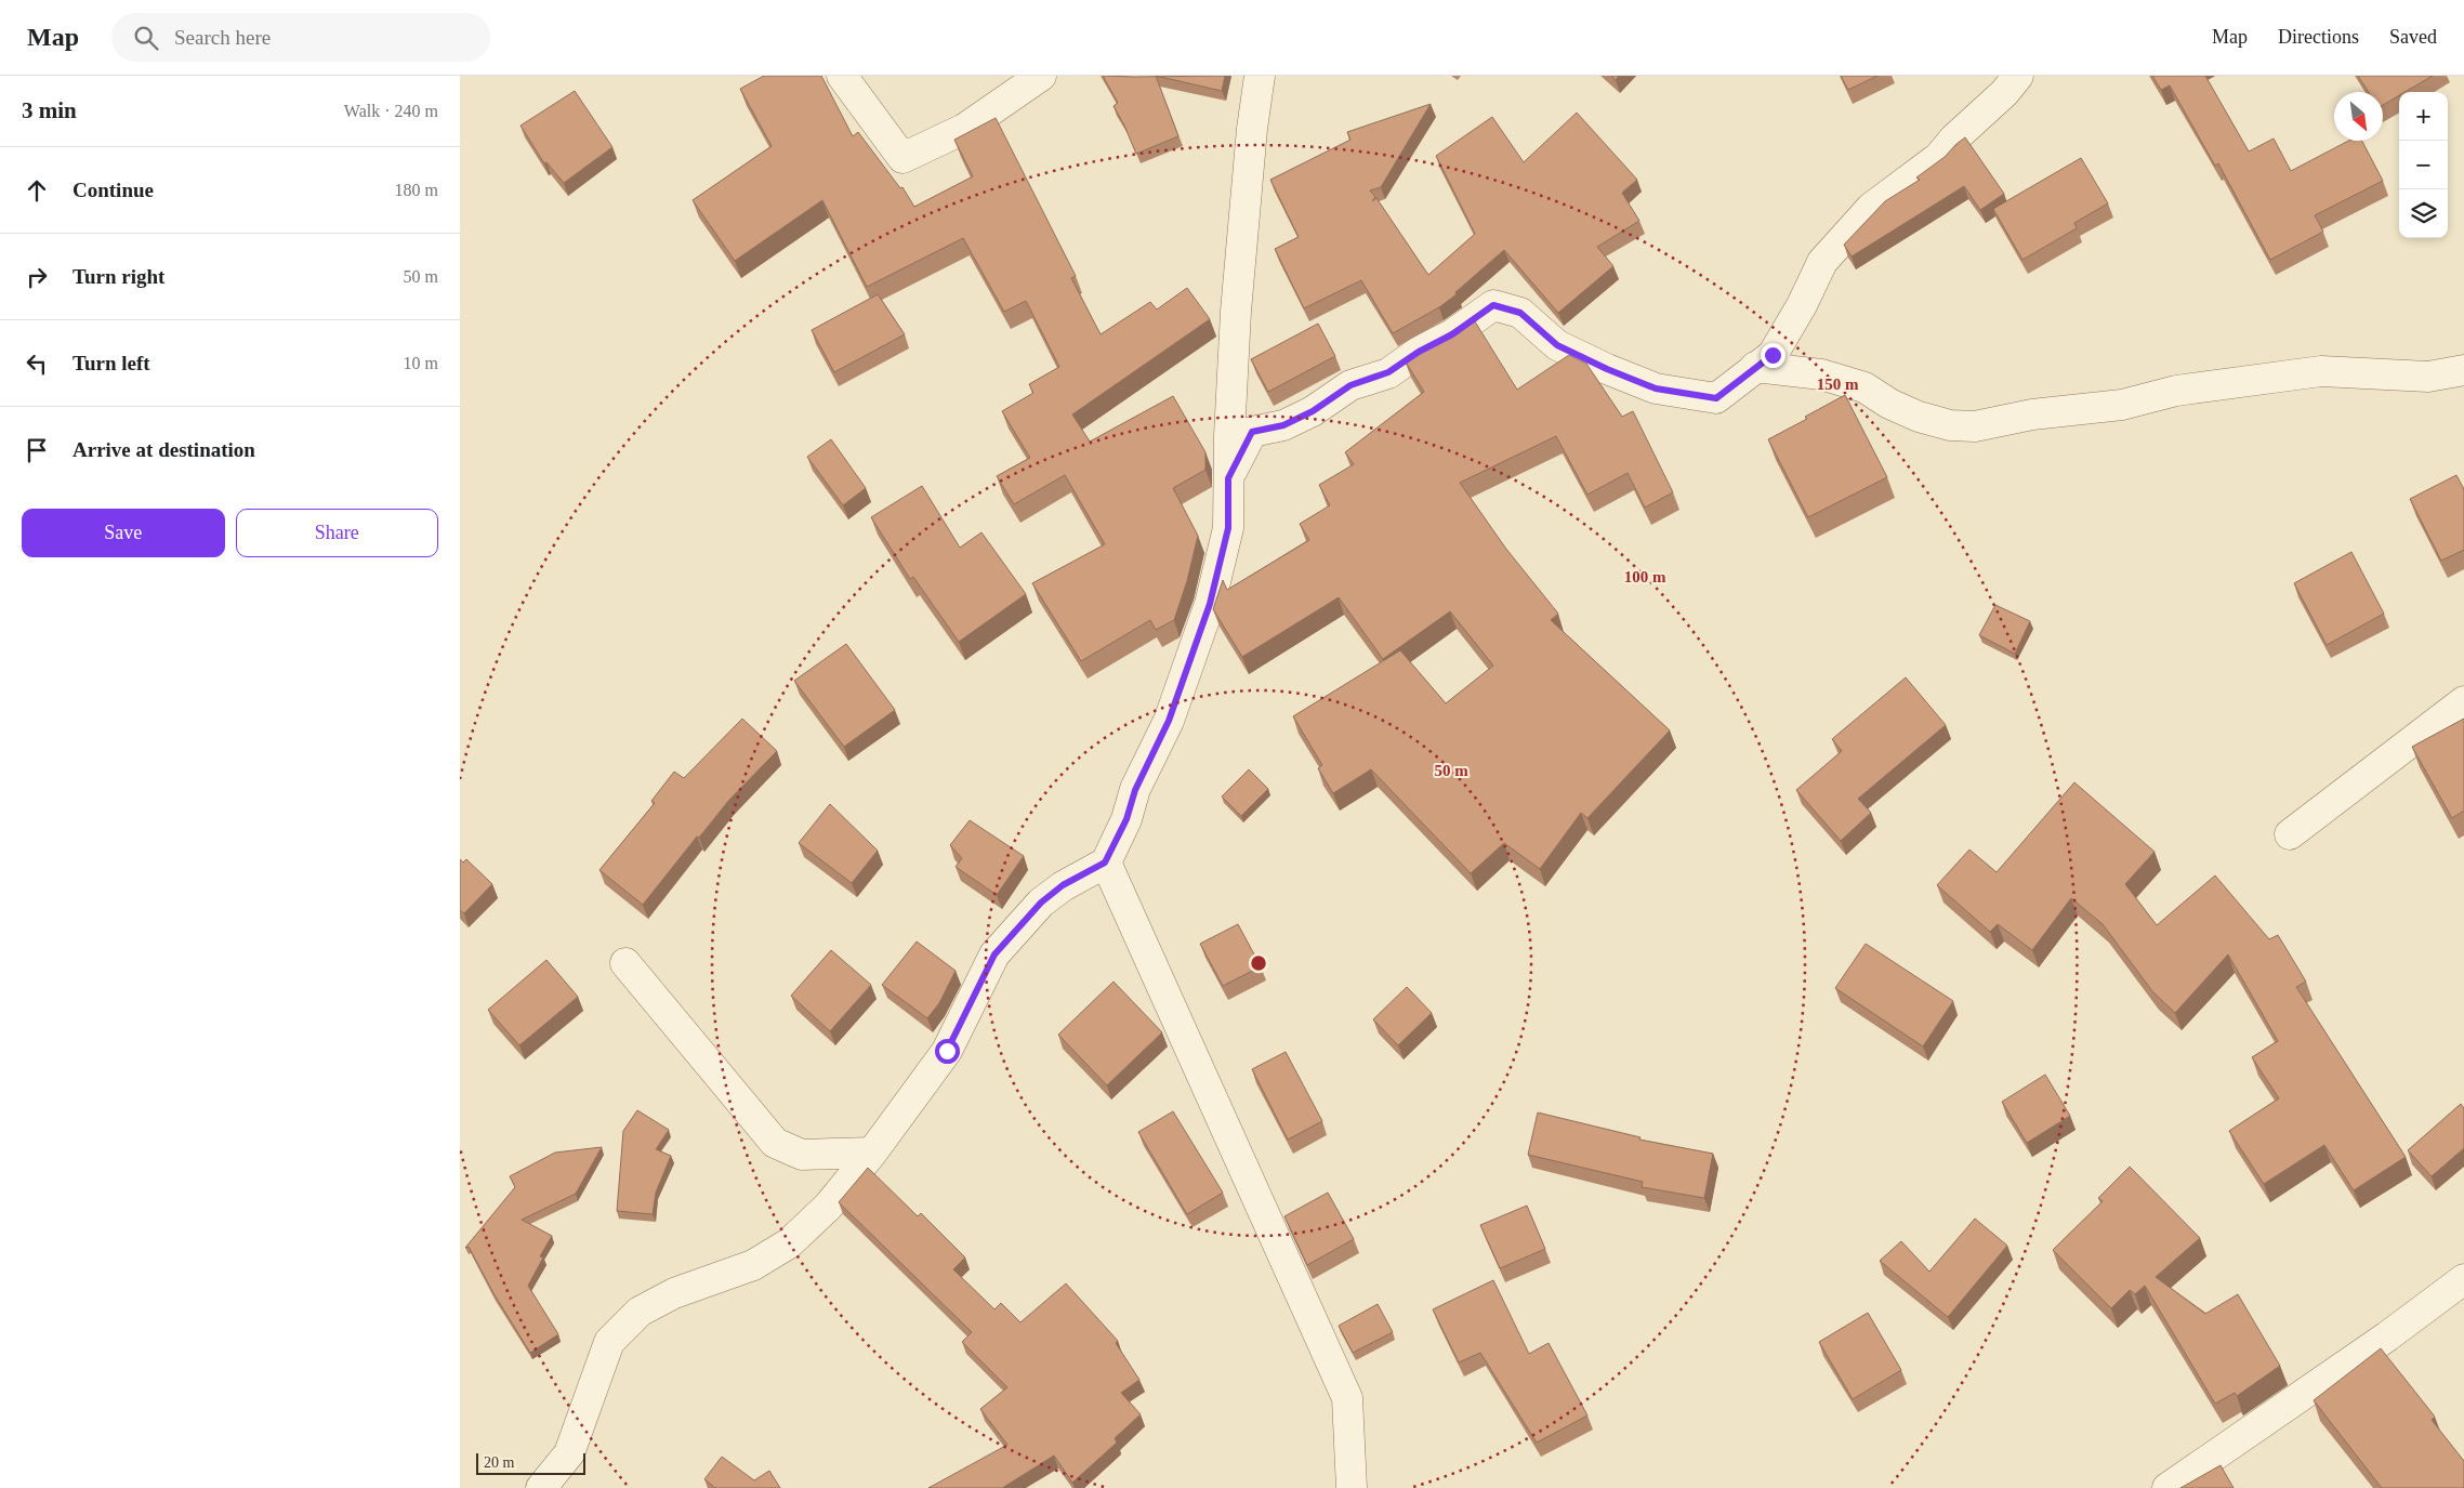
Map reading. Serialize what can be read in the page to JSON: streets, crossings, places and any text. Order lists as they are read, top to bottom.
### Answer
{
  "scale_bar": "20 m",
  "north": "bottom right",
  "page": {
    "header": "Map",
    "search": "Search here",
    "nav": ["Map", "Directions", "Saved"],
    "heading": ["3 min", "Walk · 240 m"],
    "map_buttons": ["+", "−"],
    "list": [
      ["Continue", "180 m"],
      ["Turn right", "50 m"],
      ["Turn left", "10 m"],
      "Arrive at destination"
    ],
    "buttons": ["Save", "Share"],
    "scale": "20 m"
  },
  "rings": ["150 m", "100 m", "50 m"]
}
